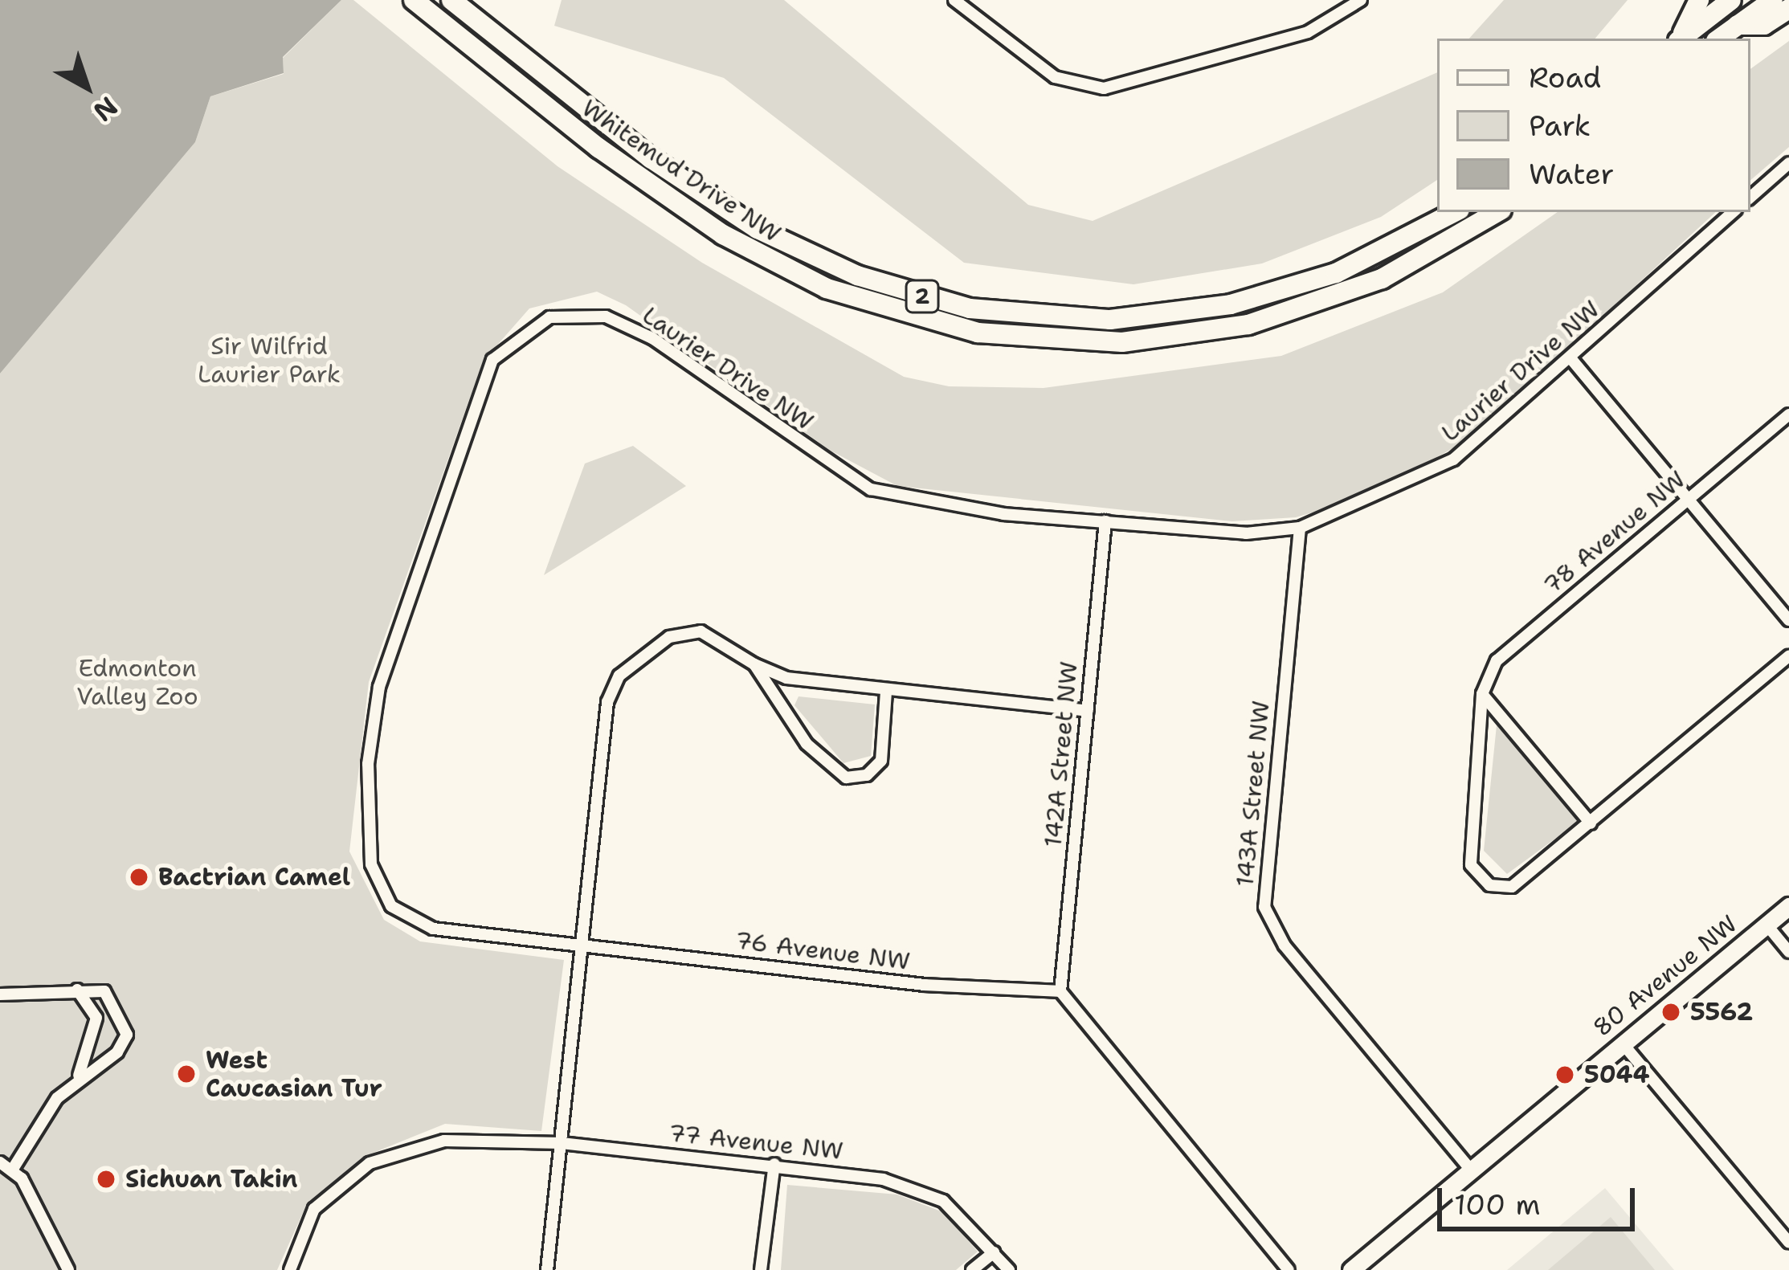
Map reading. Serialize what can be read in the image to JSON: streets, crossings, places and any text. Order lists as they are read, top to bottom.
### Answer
{
  "streets": {
    "highway": ["Whitemud Drive NW", "2"],
    "street": [
      "Laurier Drive NW",
      "78 Avenue NW",
      "142A Street NW",
      "143A Street NW",
      "76 Avenue NW",
      "80 Avenue NW",
      "77 Avenue NW"
    ]
  },
  "crossings": [
    ["Laurier Drive NW", "142A Street NW"],
    ["Laurier Drive NW", "143A Street NW"],
    ["Laurier Drive NW", "76 Avenue NW"],
    ["142A Street NW", "76 Avenue NW"],
    ["143A Street NW", "80 Avenue NW"]
  ],
  "parks": ["Sir Wilfrid Laurier Park", "Edmonton Valley Zoo"],
  "places": [
    "Bactrian Camel",
    "5562",
    "West Caucasian Tur",
    "5044",
    "Sichuan Takin"
  ],
  "legend": ["Road", "Park", "Water"],
  "scale_bar": "100 m",
  "north": "bottom right"
}
